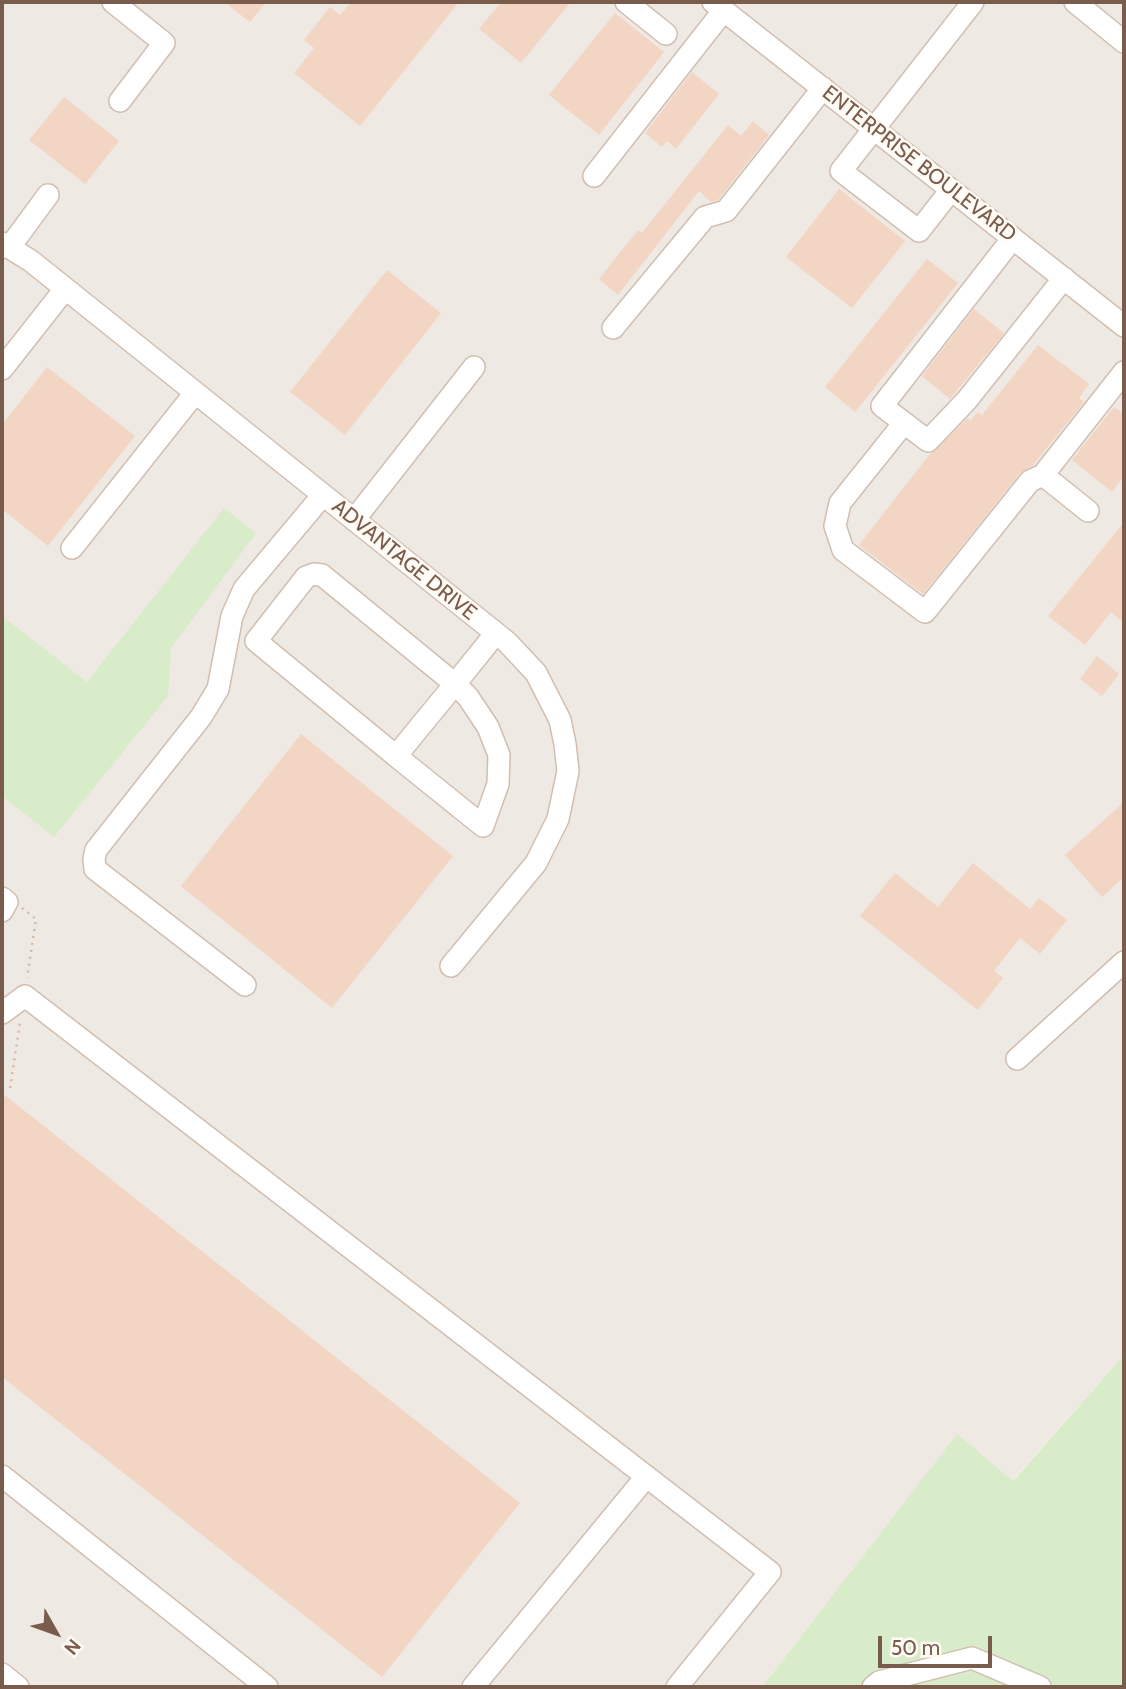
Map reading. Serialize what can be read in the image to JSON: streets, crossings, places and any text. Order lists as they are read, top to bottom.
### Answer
{
  "streets": {
    "street": ["ENTERPRISE BOULEVARD", "ADVANTAGE DRIVE"]
  },
  "scale_bar": "50 m",
  "north": "bottom right"
}
